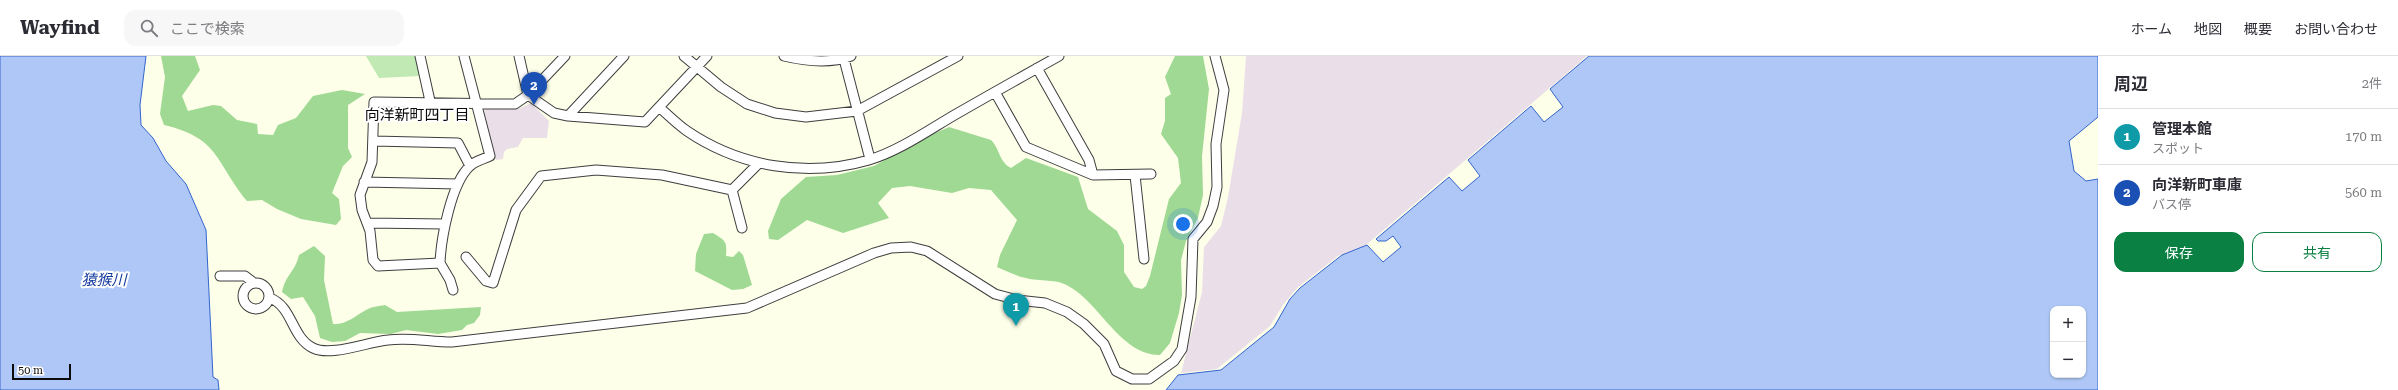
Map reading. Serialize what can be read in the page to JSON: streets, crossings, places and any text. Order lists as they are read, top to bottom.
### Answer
{
  "districts": ["向洋新町四丁目"],
  "water": ["猿猴川"],
  "scale_bar": "50 m",
  "page": {
    "header": "Wayfind",
    "search": "ここで検索",
    "nav": [
      "ホーム",
      "地図",
      "概要",
      "お問い合わせ"
    ],
    "heading": ["周辺", "2件"],
    "pins": ["2", "1"],
    "list": [
      {
        "mark": "1",
        "name": "管理本館",
        "note": "スポット",
        "value": "170 m"
      },
      {
        "mark": "2",
        "name": "向洋新町車庫",
        "note": "バス停",
        "value": "560 m"
      }
    ],
    "buttons": ["保存", "共有"],
    "map_buttons": ["+", "−"],
    "scale": "50 m"
  }
}
